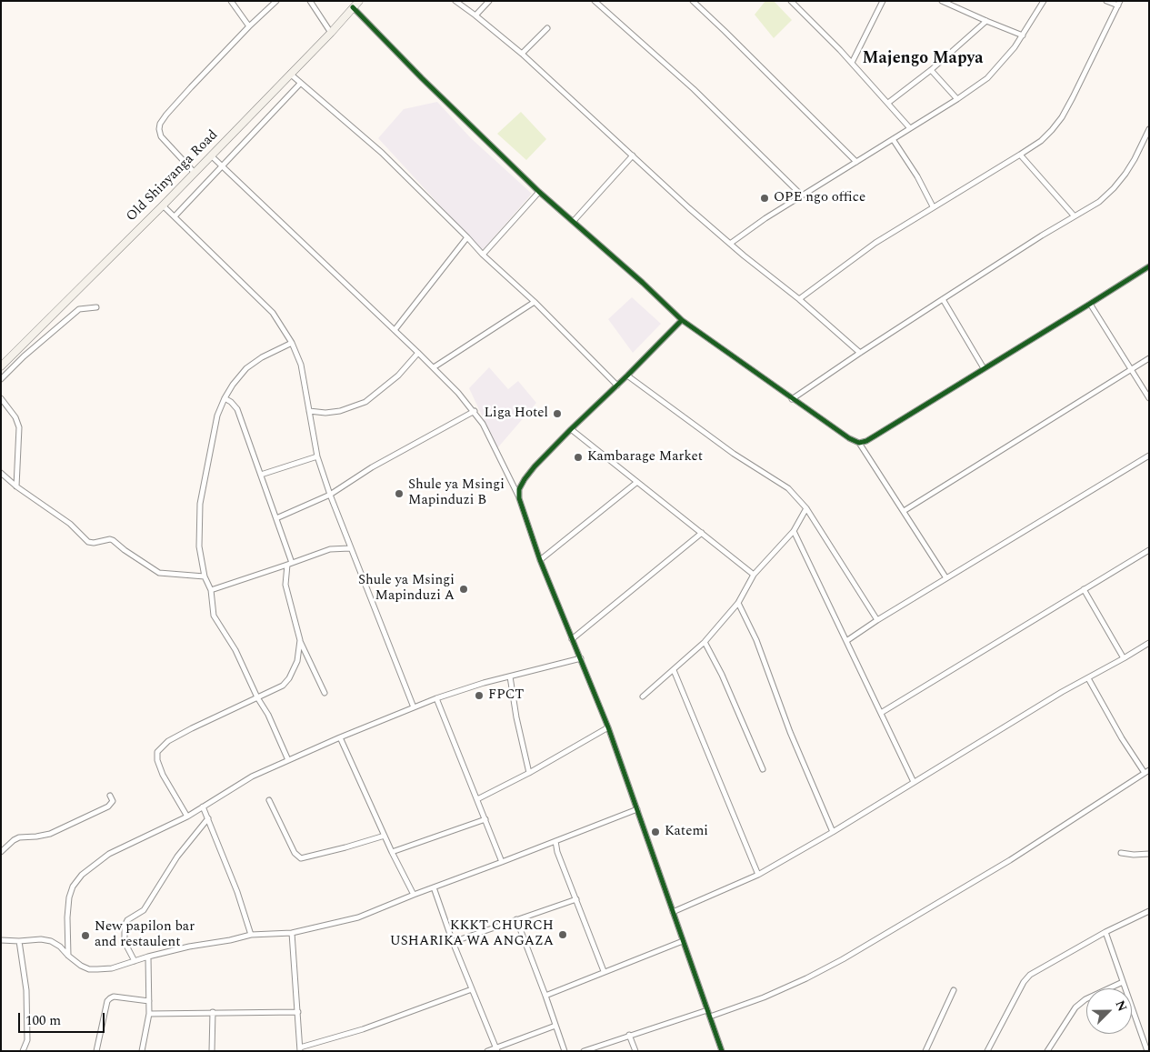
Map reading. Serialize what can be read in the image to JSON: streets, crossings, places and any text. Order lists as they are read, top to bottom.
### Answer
{
  "streets": {
    "main road": ["Old Shinyanga Road"]
  },
  "districts": ["Majengo Mapya"],
  "places": [
    "OPE ngo office",
    "Liga Hotel",
    "Kambarage Market",
    "Shule ya Msingi Mapinduzi B",
    "Shule ya Msingi Mapinduzi A",
    "FPCT",
    "Katemi",
    "KKKT CHURCH USHARIKA WA ANGAZA",
    "New papilon bar and restaulent"
  ],
  "scale_bar": "100 m",
  "north": "top right"
}
